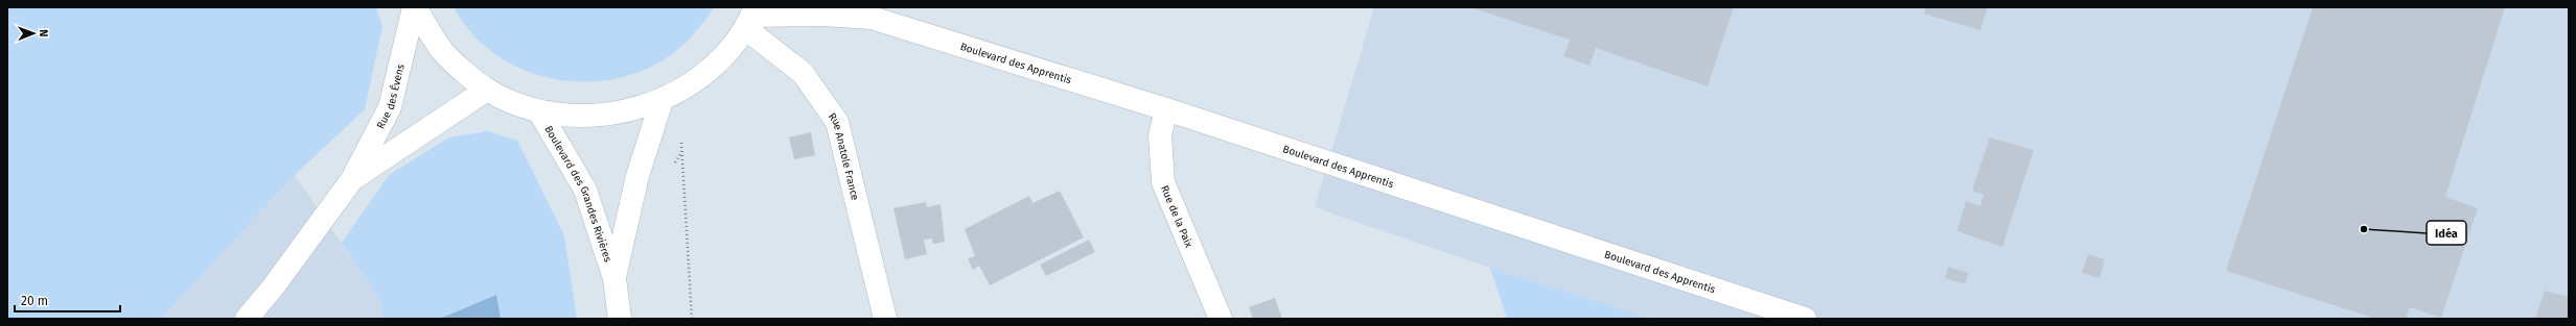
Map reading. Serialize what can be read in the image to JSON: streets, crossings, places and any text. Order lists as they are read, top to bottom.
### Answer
{
  "streets": {
    "main road": [
      "Boulevard des Apprentis",
      "Rue des Évens",
      "Rue Anatole France",
      "Boulevard des Grandes Rivières",
      "Rue de la Paix"
    ]
  },
  "crossings": [
    ["Boulevard des Apprentis", "Rue Anatole France"],
    ["Boulevard des Apprentis", "Rue de la Paix"]
  ],
  "places": ["Idéa"],
  "scale_bar": "20 m",
  "north": "right"
}
